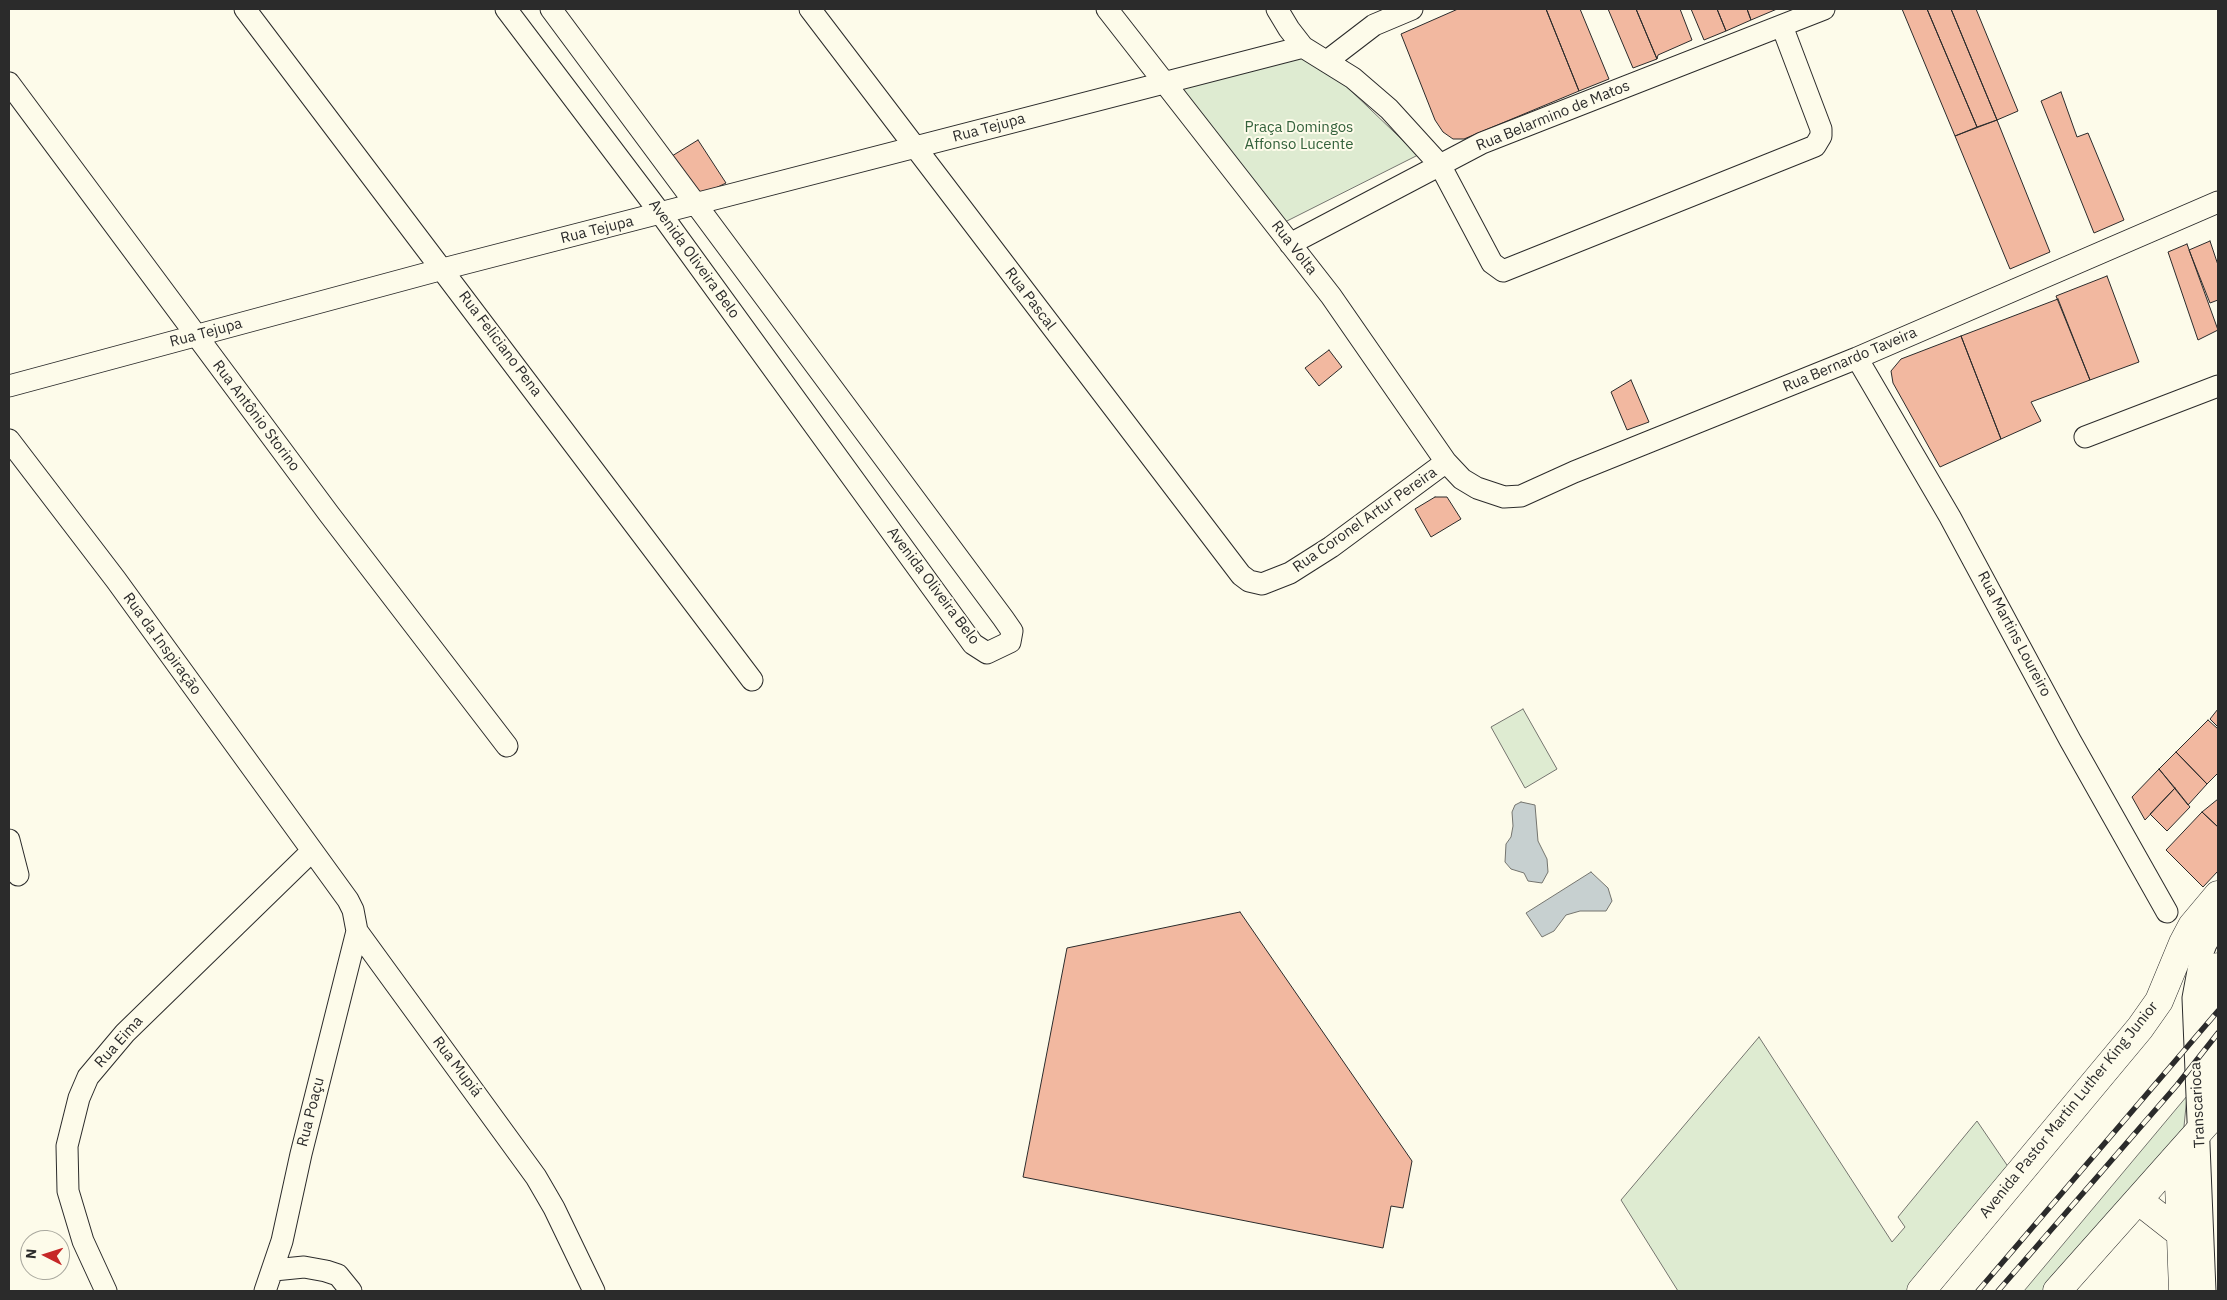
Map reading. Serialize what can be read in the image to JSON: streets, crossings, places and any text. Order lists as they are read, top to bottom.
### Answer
{
  "streets": {
    "main road": ["Avenida Pastor Martin Luther King Junior"],
    "street": [
      "Rua Belarmino de Matos",
      "Rua Tejupa",
      "Rua Volta",
      "Avenida Oliveira Belo",
      "Rua Pascal",
      "Rua Feliciano Pena",
      "Rua Bernardo Taveira",
      "Rua Antônio Storino",
      "Rua Coronel Artur Pereira",
      "Rua Martins Loureiro",
      "Rua da Inspiração",
      "Rua Eima",
      "Rua Mupiá",
      "Transcarioca",
      "Rua Poaçu"
    ]
  },
  "crossings": [
    ["Rua Belarmino de Matos", "Rua Volta"],
    ["Rua Tejupa", "Rua Volta"],
    ["Rua Tejupa", "Avenida Oliveira Belo"],
    ["Rua Tejupa", "Rua Pascal"],
    ["Rua Tejupa", "Rua Feliciano Pena"],
    ["Rua Tejupa", "Rua Antônio Storino"],
    ["Rua Volta", "Rua Bernardo Taveira"],
    ["Rua Volta", "Rua Coronel Artur Pereira"],
    ["Rua Pascal", "Rua Coronel Artur Pereira"],
    ["Rua Bernardo Taveira", "Rua Martins Loureiro"],
    ["Rua da Inspiração", "Rua Eima"],
    ["Rua da Inspiração", "Rua Mupiá"],
    ["Rua Eima", "Rua Mupiá"],
    ["Rua Mupiá", "Rua Poaçu"]
  ],
  "parks": ["Praça Domingos Affonso Lucente"],
  "north": "left"
}
